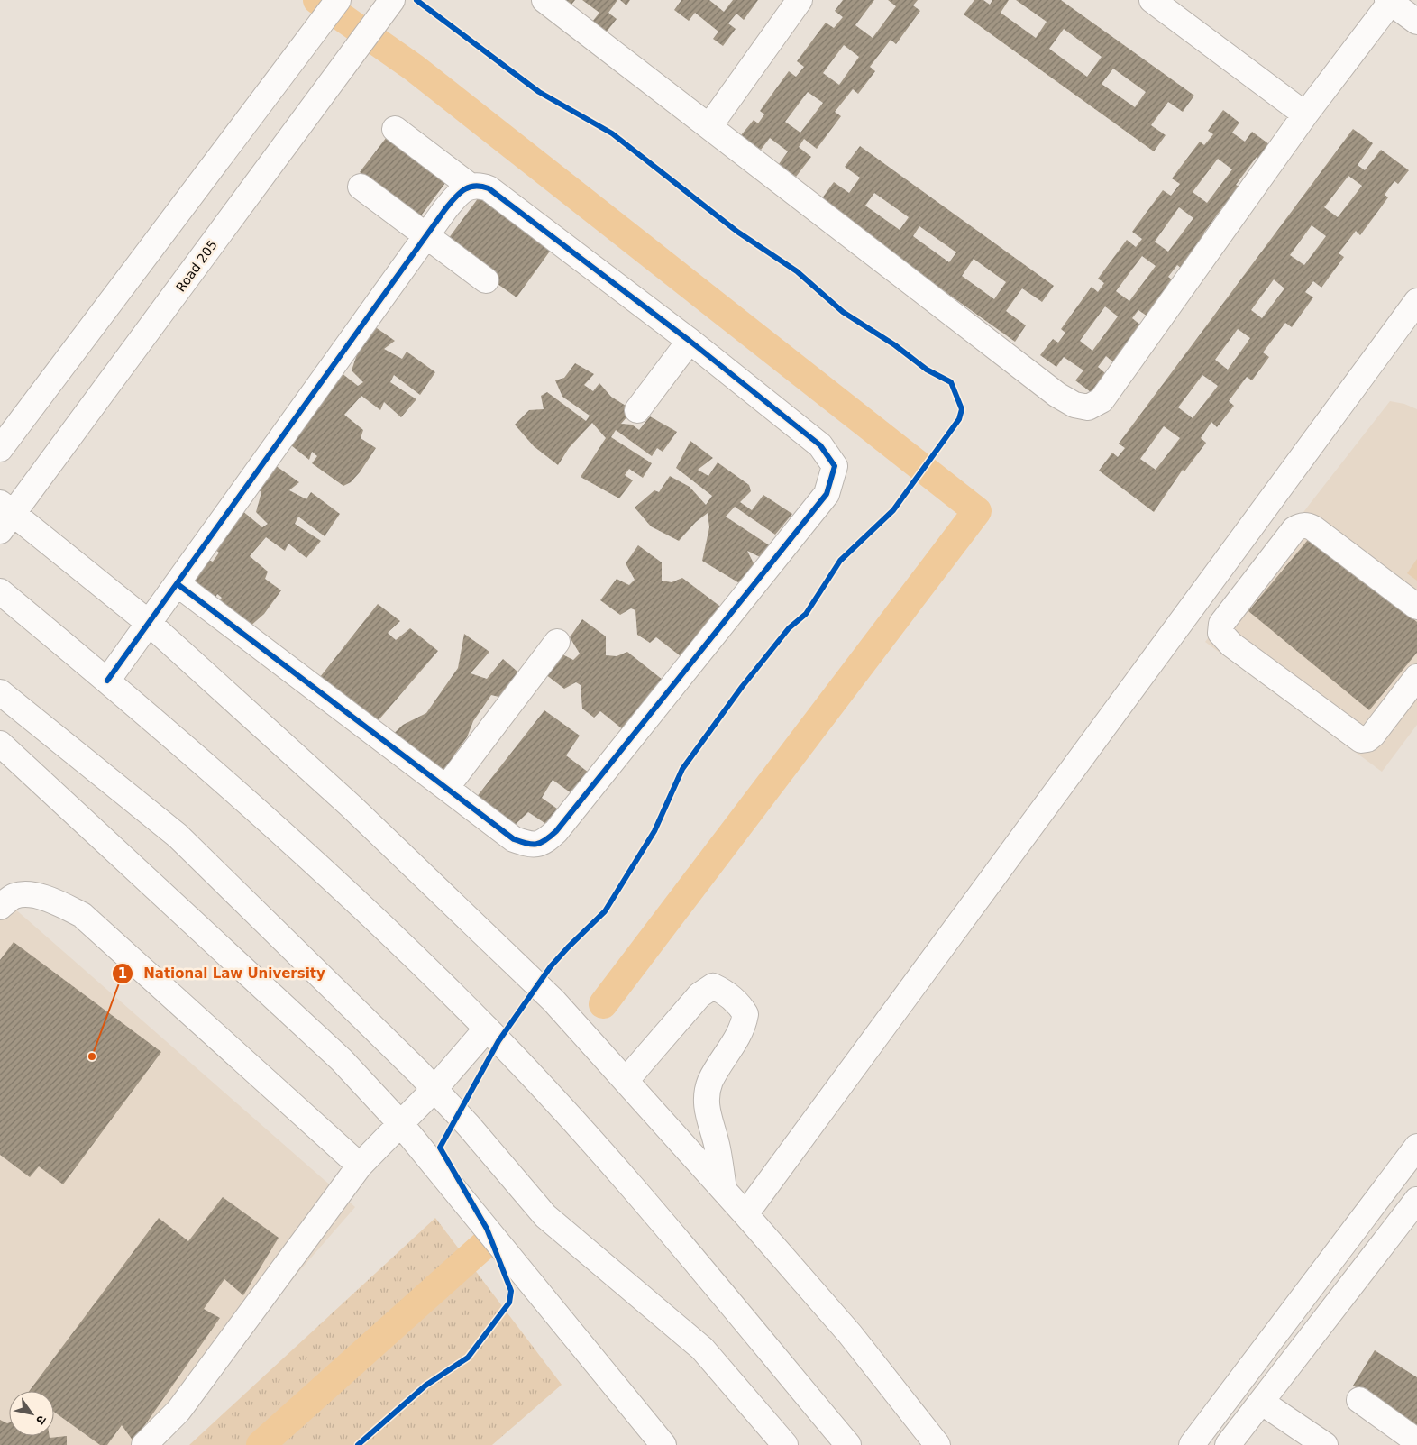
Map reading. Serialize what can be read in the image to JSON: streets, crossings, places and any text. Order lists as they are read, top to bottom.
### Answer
{
  "streets": {
    "street": ["Road 205"]
  },
  "places": ["National Law University"],
  "north": "bottom right"
}
